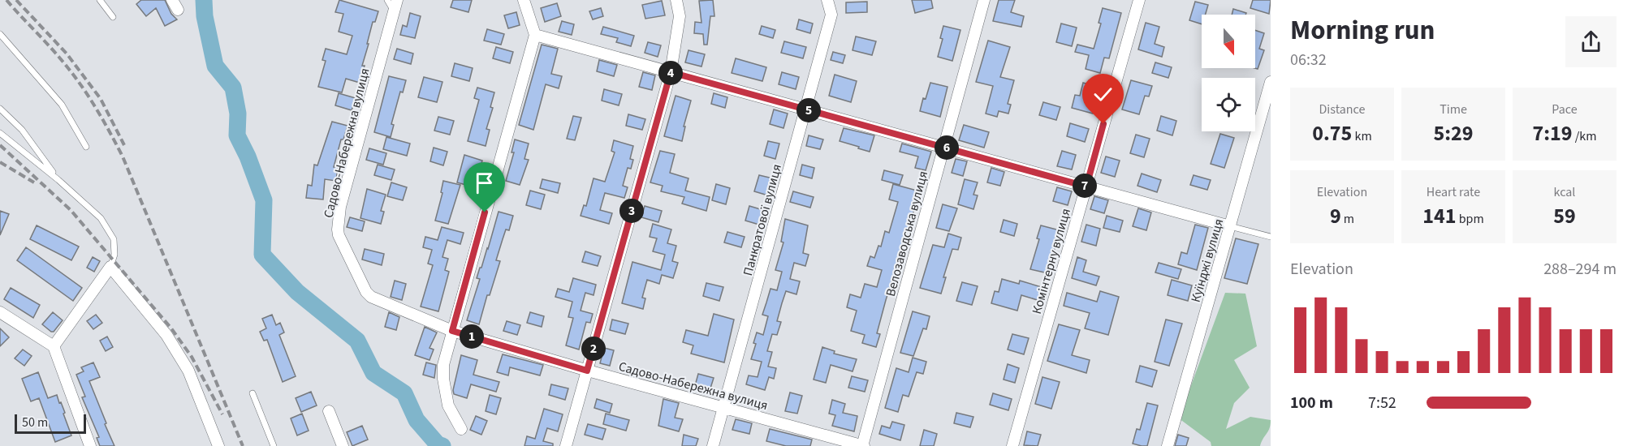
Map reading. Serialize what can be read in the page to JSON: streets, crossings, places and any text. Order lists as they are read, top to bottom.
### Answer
{
  "streets": {
    "street": [
      "Садово-Набережна вулиця",
      "Панкратової вулиця",
      "Велозаводська вулиця",
      "Куїнджі вулиця",
      "Комінтерну вулиця"
    ]
  },
  "crossings": [
    ["Садово-Набережна вулиця", "Панкратової вулиця"],
    ["Садово-Набережна вулиця", "Велозаводська вулиця"]
  ],
  "scale_bar": "50 m",
  "north": "bottom",
  "page": {
    "heading": ["Morning run", "06:32"],
    "pins": [
      "4",
      "5",
      "6",
      "7",
      "3",
      "1",
      "2"
    ],
    "stats": [
      ["Distance", "0.75 km"],
      ["Time", "5:29"],
      ["Pace", "7:19 /km"],
      ["Elevation", "9 m"],
      ["Heart rate", "141 bpm"],
      ["kcal", "59"]
    ],
    "chart": ["Elevation", "288–294 m"],
    "list": [
      {
        "name": "100 m",
        "note": "7:52"
      }
    ],
    "scale": "50 m"
  }
}
